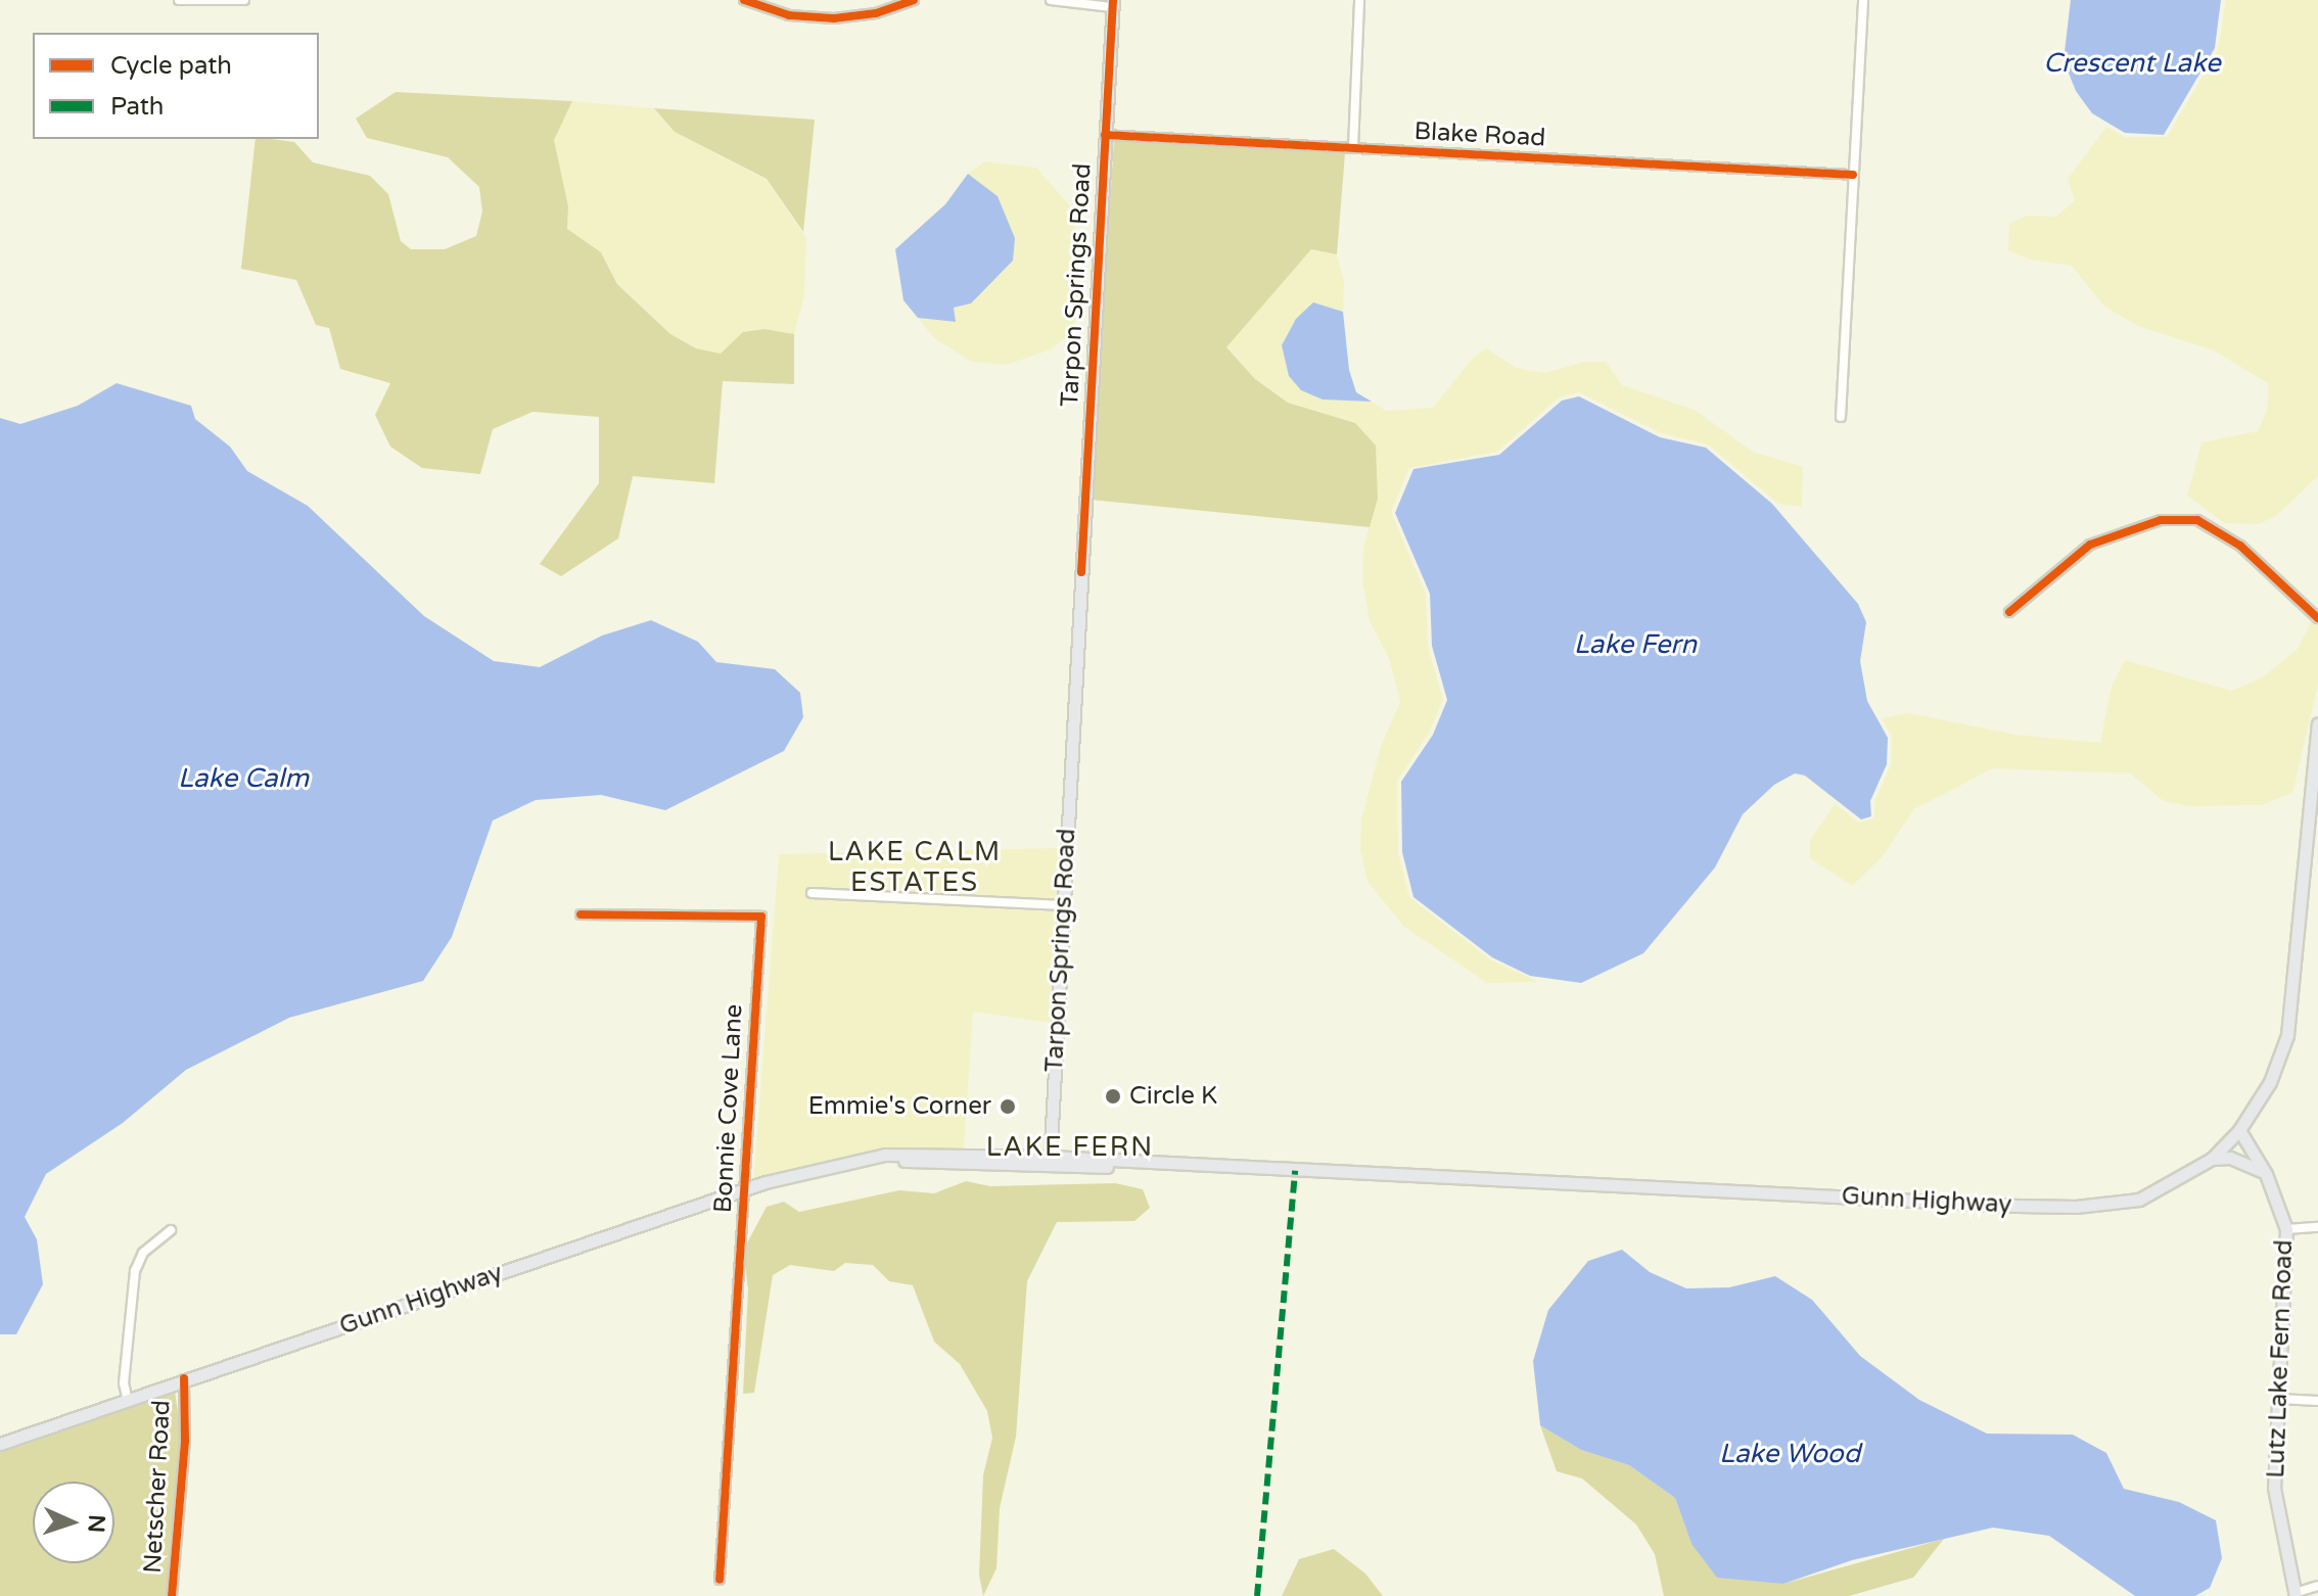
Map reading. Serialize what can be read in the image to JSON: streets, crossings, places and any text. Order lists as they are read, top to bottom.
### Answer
{
  "streets": {
    "main road": ["Tarpon Springs Road", "Gunn Highway", "Lutz Lake Fern Road"],
    "street": ["Blake Road", "Bonnie Cove Lane", "Netscher Road"]
  },
  "crossings": [
    ["Blake Road", "Tarpon Springs Road"],
    ["Tarpon Springs Road", "Gunn Highway"],
    ["Bonnie Cove Lane", "Gunn Highway"],
    ["Gunn Highway", "Lutz Lake Fern Road"],
    ["Gunn Highway", "Netscher Road"]
  ],
  "districts": ["LAKE CALM ESTATES", "LAKE FERN"],
  "water": [
    "Crescent Lake",
    "Lake Fern",
    "Lake Calm",
    "Lake Wood"
  ],
  "places": ["Circle K", "Emmie's Corner"],
  "legend": ["Cycle path", "Path"],
  "north": "right"
}
